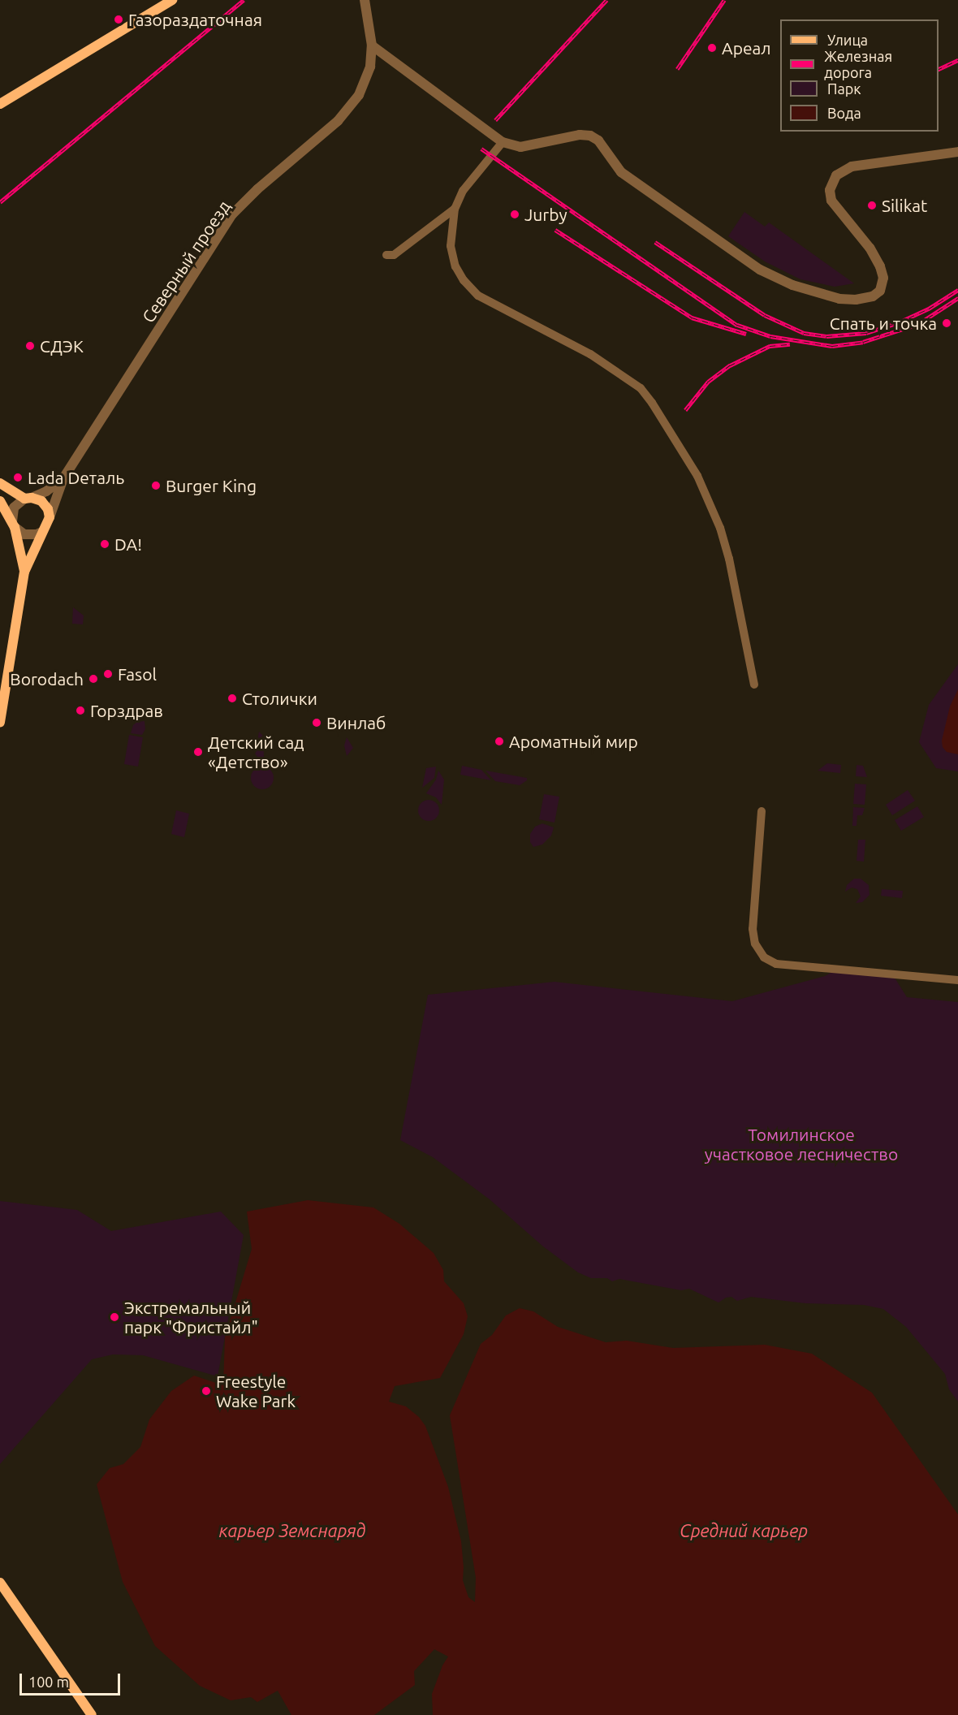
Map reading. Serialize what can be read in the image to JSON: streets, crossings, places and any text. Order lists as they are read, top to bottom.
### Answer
{
  "streets": {
    "street": ["Северный проезд"]
  },
  "water": ["карьер Земснаряд", "Средний карьер"],
  "parks": ["Томилинское участковое лесничество"],
  "places": [
    "Газораздаточная",
    "Ареал",
    "Silikat",
    "Jurby",
    "Спать и точка",
    "СДЭК",
    "Lada Dеталь",
    "Burger King",
    "DA!",
    "Fasol",
    "Borodach",
    "Столички",
    "Горздрав",
    "Винлаб",
    "Ароматный мир",
    "Детский сад «Детство»",
    "Экстремальный парк \"Фристайл\"",
    "Freestyle Wake Park"
  ],
  "legend": [
    "Улица",
    "Железная дорога",
    "Парк",
    "Вода"
  ],
  "scale_bar": "100 m"
}
